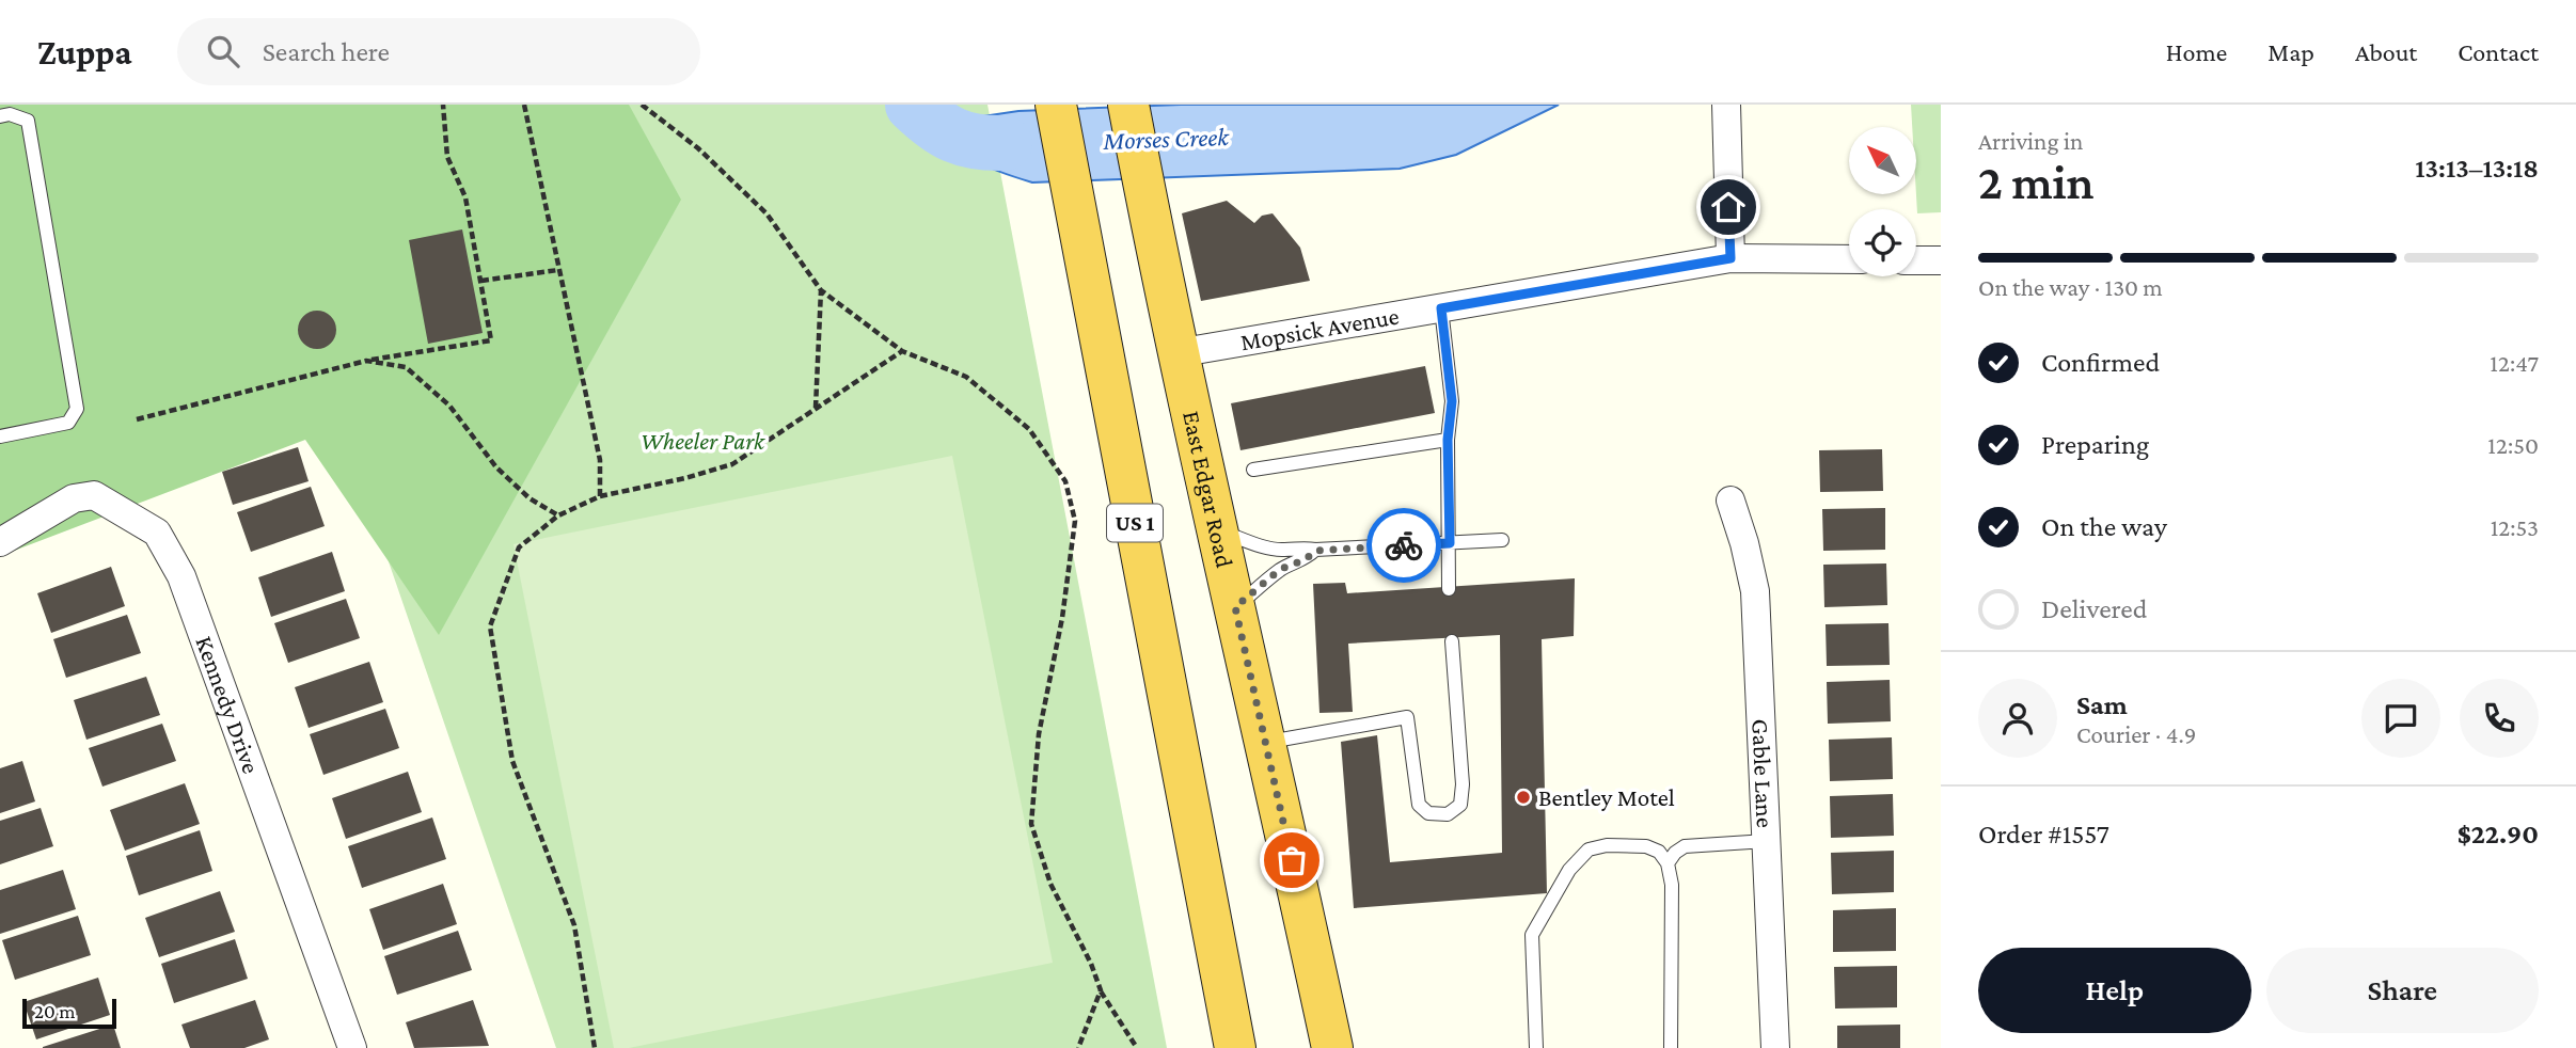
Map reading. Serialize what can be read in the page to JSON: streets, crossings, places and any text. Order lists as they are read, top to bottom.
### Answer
{
  "streets": {
    "highway": ["East Edgar Road", "US 1"],
    "street": ["Mopsick Avenue", "Kennedy Drive", "Gable Lane"]
  },
  "crossings": [
    ["Mopsick Avenue", "East Edgar Road"]
  ],
  "water": ["Morses Creek"],
  "parks": ["Wheeler Park"],
  "places": ["Bentley Motel"],
  "scale_bar": "20 m",
  "north": "top left",
  "page": {
    "header": "Zuppa",
    "search": "Search here",
    "nav": [
      "Home",
      "Map",
      "About",
      "Contact"
    ],
    "heading": ["2 min", "Arriving in", "13:13–13:18"],
    "panel": [
      "Sam",
      "Courier · 4.9",
      "Order #1557",
      "$22.90"
    ],
    "bar": "On the way · 130 m",
    "list": [
      ["Confirmed", "12:47"],
      ["Preparing", "12:50"],
      ["On the way", "12:53"],
      "Delivered"
    ],
    "buttons": ["Help", "Share"],
    "scale": "20 m"
  }
}
